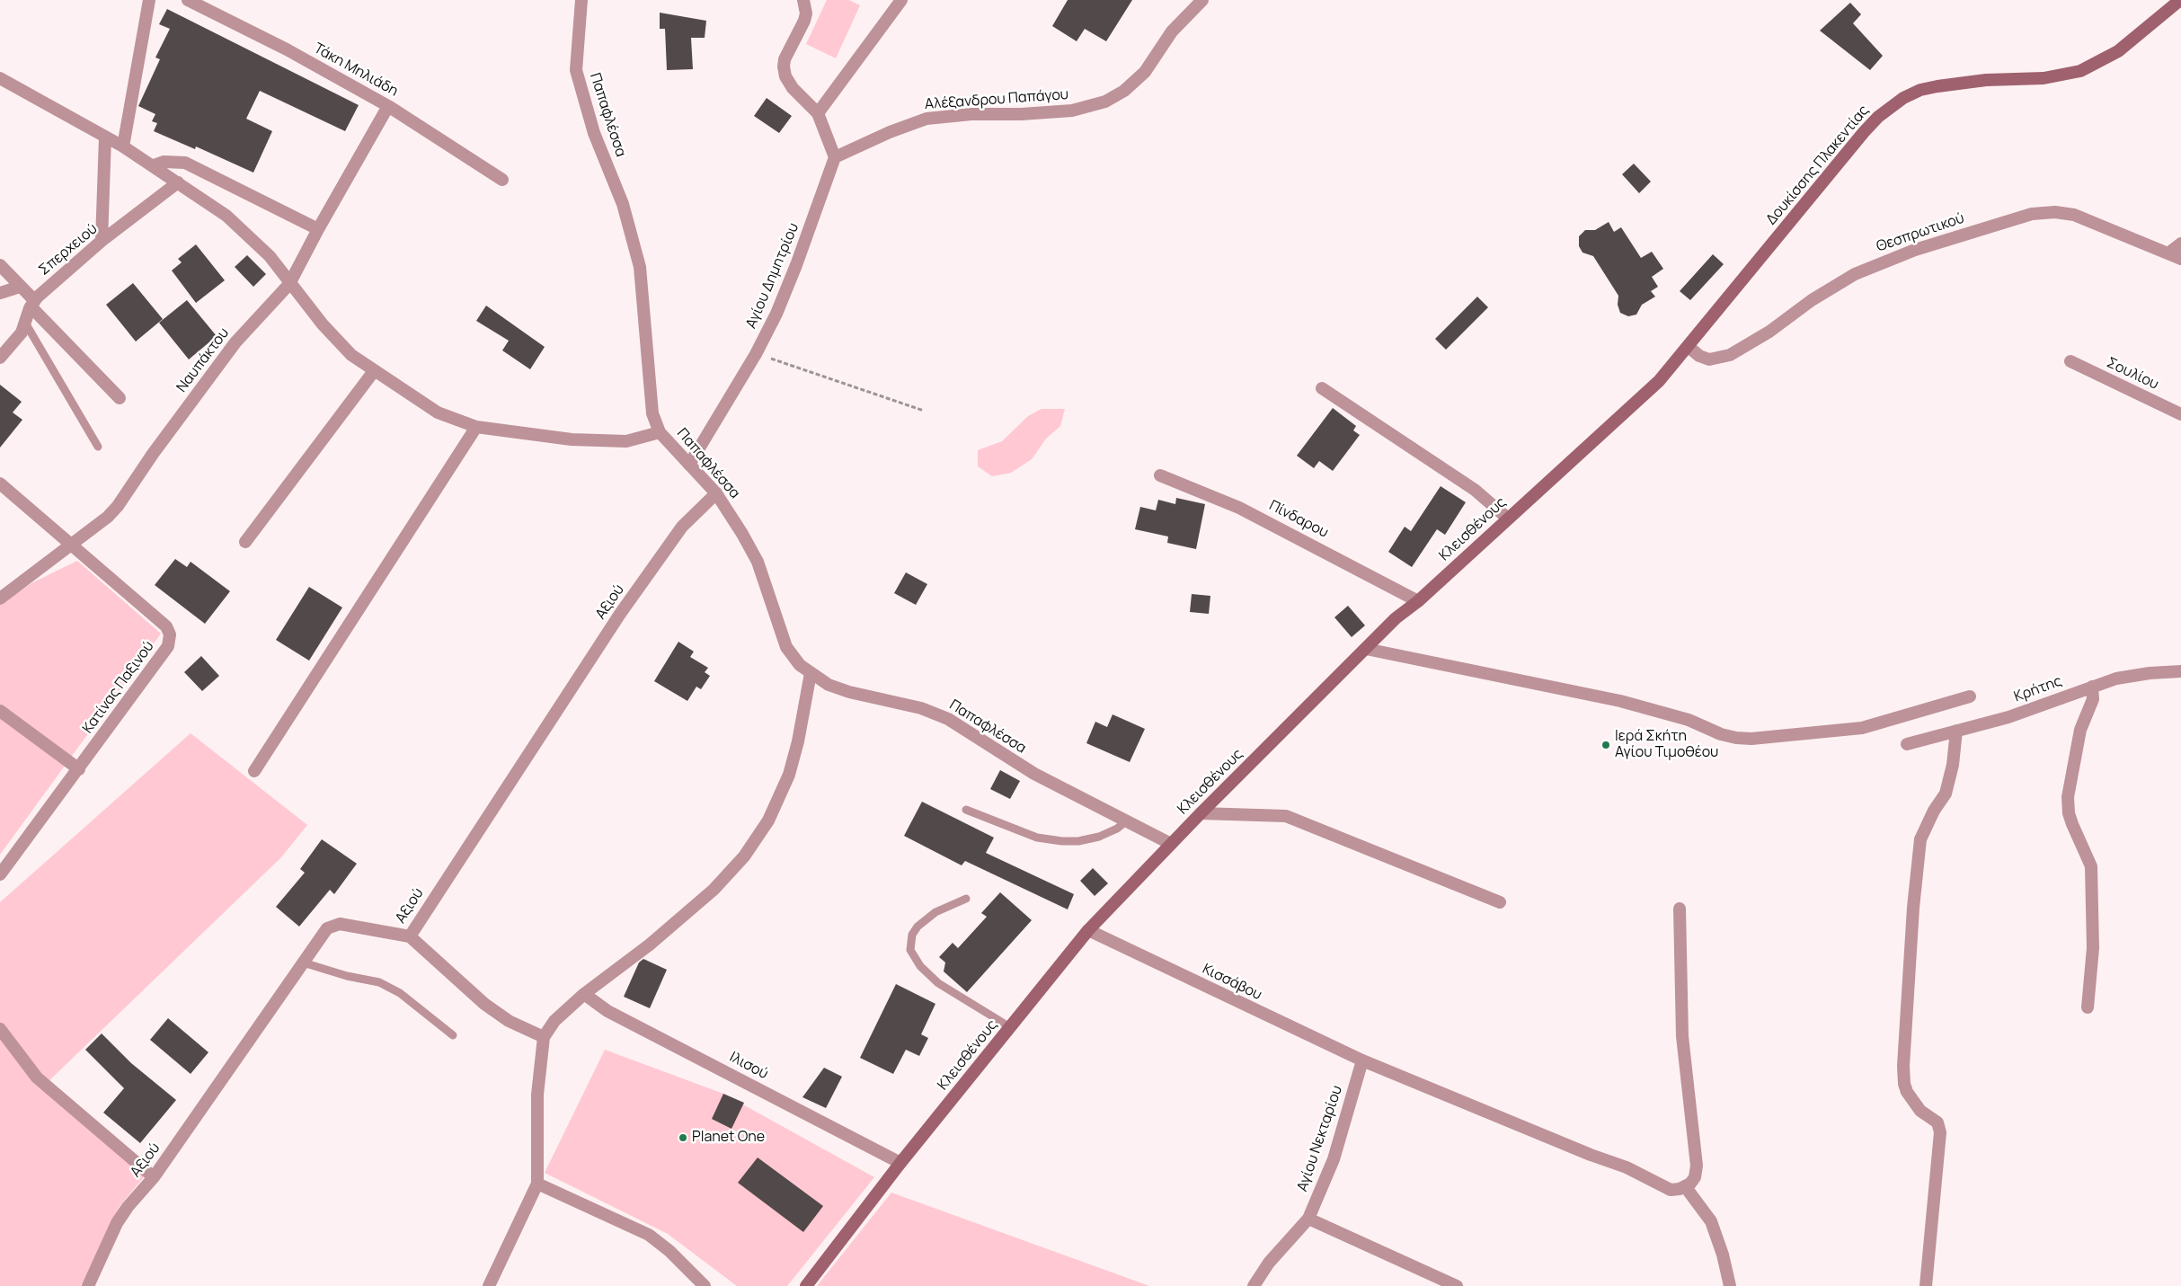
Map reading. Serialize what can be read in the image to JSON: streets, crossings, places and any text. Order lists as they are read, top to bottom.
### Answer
{
  "streets": {
    "main road": ["Δουκίσσης Πλακεντίας", "Κλεισθένους"],
    "street": [
      "Τάκη Μηλιάδη",
      "Αλέξανδρου Παπάγου",
      "Παπαφλέσσα",
      "Θεσπρωτικού",
      "Σπερχειού",
      "Αγίου Δημητρίου",
      "Ναυπάκτου",
      "Σουλίου",
      "Πίνδαρου",
      "Αξιού",
      "Κατίνας Παξινού",
      "Κρήτης",
      "Κισσάβου",
      "Ιλισού",
      "Αγίου Νεκταρίου"
    ]
  },
  "crossings": [
    ["Τάκη Μηλιάδη", "Ναυπάκτου"],
    ["Αλέξανδρου Παπάγου", "Αγίου Δημητρίου"],
    ["Παπαφλέσσα", "Αγίου Δημητρίου"],
    ["Παπαφλέσσα", "Κλεισθένους"],
    ["Παπαφλέσσα", "Αξιού"],
    ["Δουκίσσης Πλακεντίας", "Θεσπρωτικού"],
    ["Δουκίσσης Πλακεντίας", "Κλεισθένους"],
    ["Θεσπρωτικού", "Κλεισθένους"],
    ["Ναυπάκτου", "Κατίνας Παξινού"],
    ["Πίνδαρου", "Κλεισθένους"],
    ["Κλεισθένους", "Κισσάβου"],
    ["Κλεισθένους", "Ιλισού"],
    ["Κισσάβου", "Αγίου Νεκταρίου"]
  ],
  "places": ["Ιερά Σκήτη Αγίου Τιμοθέου", "Planet One"]
}
